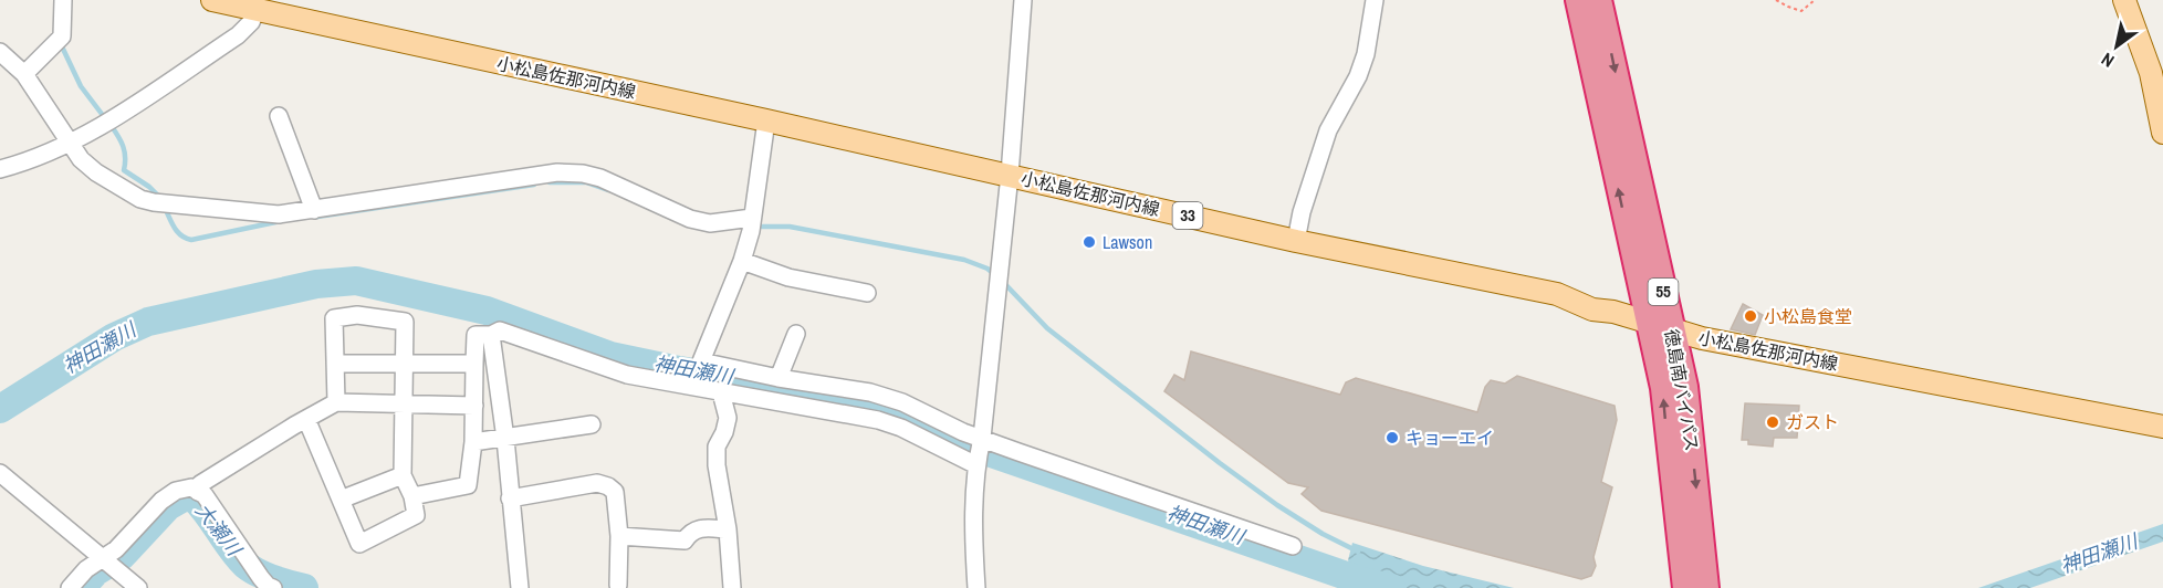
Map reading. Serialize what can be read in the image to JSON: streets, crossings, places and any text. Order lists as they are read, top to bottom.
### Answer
{
  "streets": {
    "highway": ["55", "徳島南バイパス"],
    "main road": ["小松島佐那河内線", "33"]
  },
  "crossings": [
    ["小松島佐那河内線", "徳島南バイパス"]
  ],
  "water": ["神田瀬川", "大瀬川"],
  "places": [
    "Lawson",
    "小松島食堂",
    "ガスト",
    "キョーエイ"
  ],
  "north": "bottom left"
}
